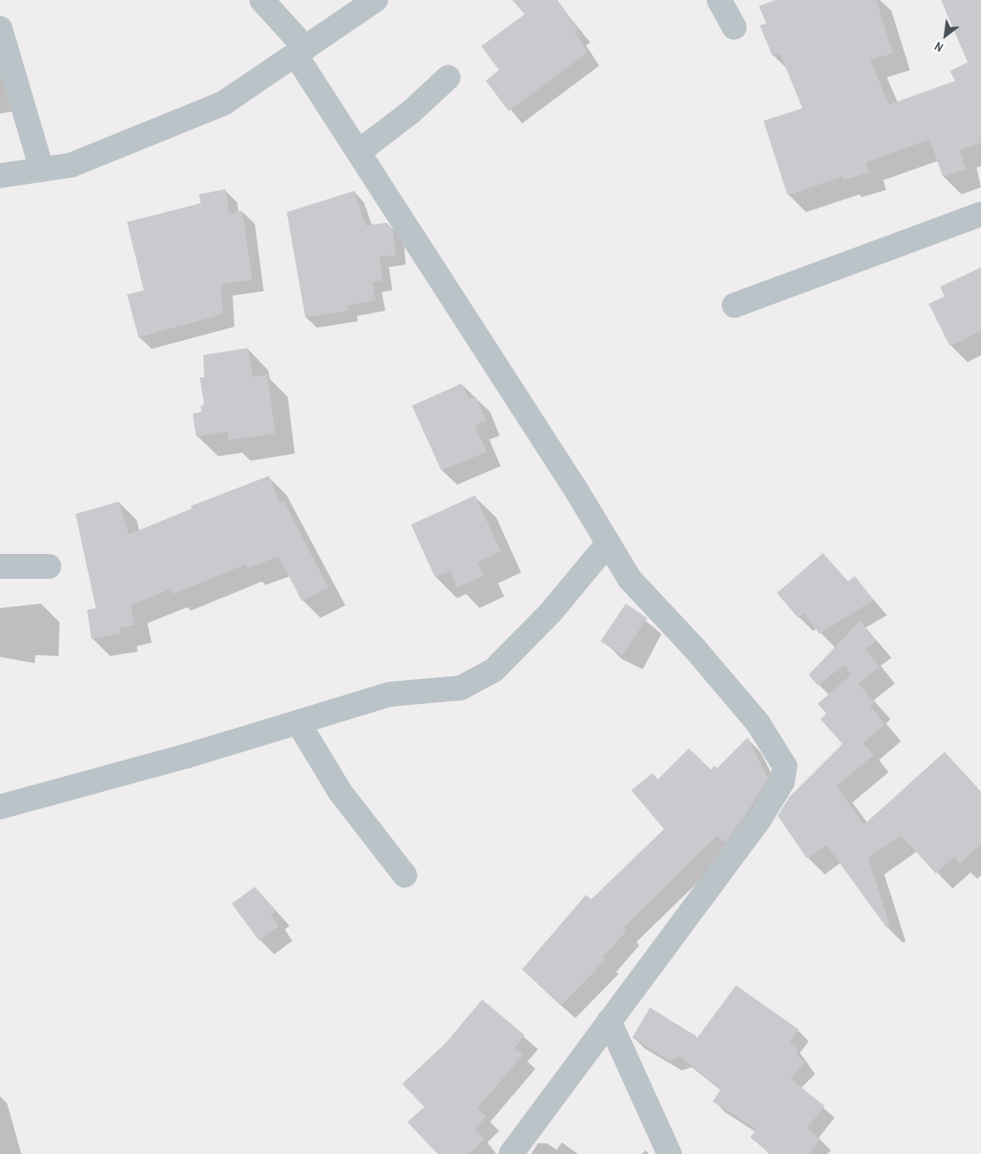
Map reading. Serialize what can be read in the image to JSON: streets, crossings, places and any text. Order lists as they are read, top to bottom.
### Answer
{
  "north": "bottom left"
}
